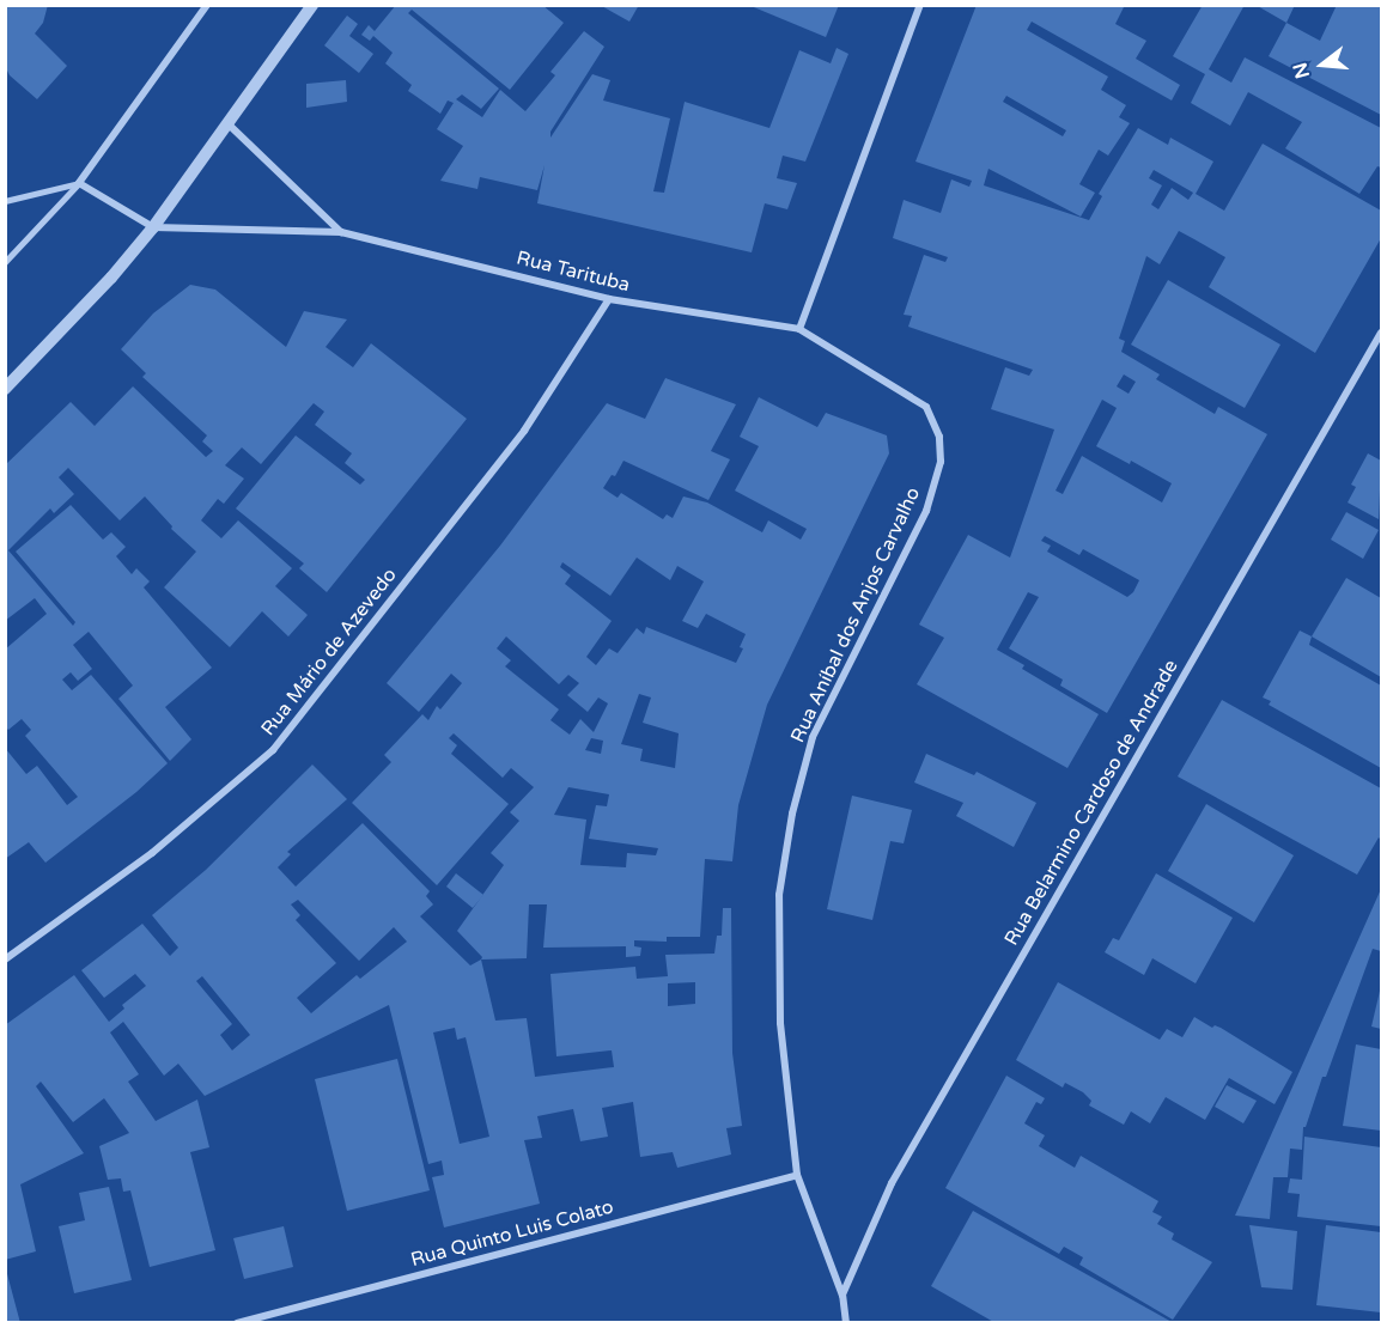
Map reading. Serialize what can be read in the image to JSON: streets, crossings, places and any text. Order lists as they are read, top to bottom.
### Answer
{
  "streets": {
    "street": [
      "Rua Tarituba",
      "Rua Aníbal dos Anjos Carvalho",
      "Rua Mário de Azevedo",
      "Rua Belarmino Cardoso de Andrade",
      "Rua Quinto Luis Colato"
    ]
  },
  "crossings": [
    ["Rua Tarituba", "Rua Aníbal dos Anjos Carvalho"],
    ["Rua Tarituba", "Rua Mário de Azevedo"],
    ["Rua Aníbal dos Anjos Carvalho", "Rua Belarmino Cardoso de Andrade"],
    ["Rua Aníbal dos Anjos Carvalho", "Rua Quinto Luis Colato"]
  ],
  "north": "left"
}
